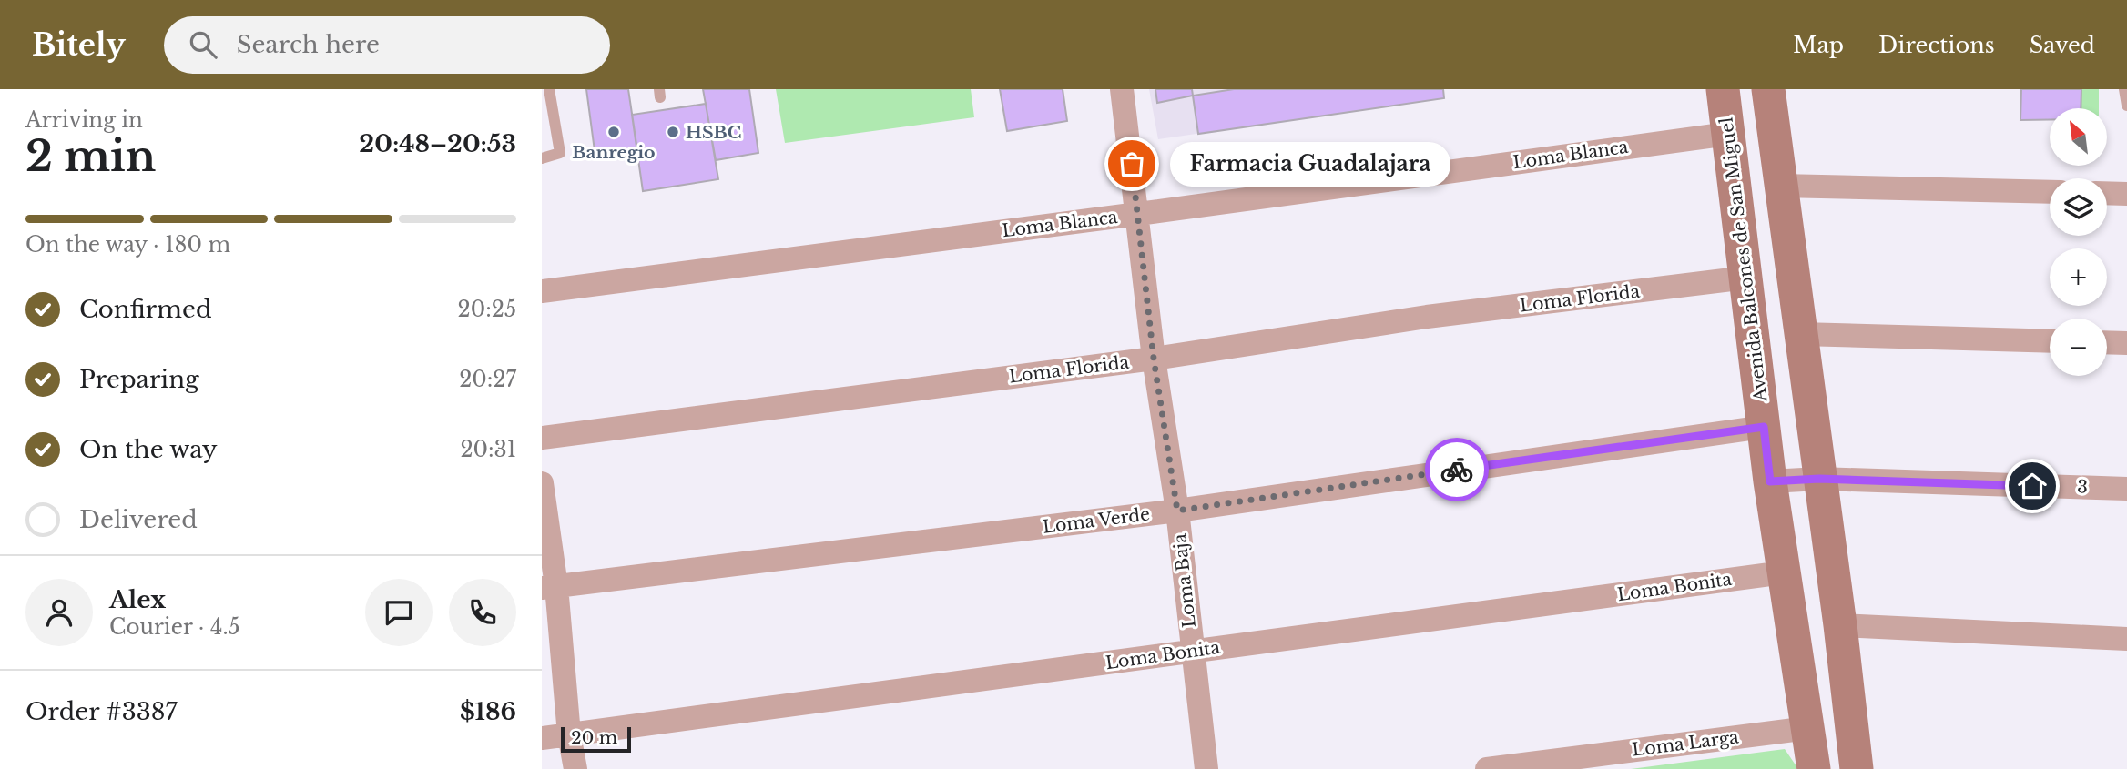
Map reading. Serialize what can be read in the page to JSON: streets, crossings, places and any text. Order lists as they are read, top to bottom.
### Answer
{
  "streets": {
    "street": [
      "Loma Blanca",
      "Avenida Balcones de San Miguel",
      "Loma Florida",
      "3",
      "Loma Verde",
      "Loma Baja",
      "Loma Bonita",
      "Loma Larga"
    ]
  },
  "crossings": [
    ["Loma Blanca", "Avenida Balcones de San Miguel"],
    ["Loma Blanca", "Loma Baja"],
    ["Avenida Balcones de San Miguel", "Loma Florida"],
    ["Avenida Balcones de San Miguel", "3"],
    ["Avenida Balcones de San Miguel", "Loma Verde"],
    ["Avenida Balcones de San Miguel", "Loma Bonita"],
    ["Avenida Balcones de San Miguel", "Loma Larga"],
    ["Loma Florida", "Loma Baja"],
    ["Loma Verde", "Loma Baja"],
    ["Loma Baja", "Loma Bonita"]
  ],
  "places": ["Banregio", "HSBC", "Farmacia Guadalajara"],
  "scale_bar": "20 m",
  "north": "top left",
  "page": {
    "header": "Bitely",
    "search": "Search here",
    "nav": ["Map", "Directions", "Saved"],
    "heading": ["2 min", "Arriving in", "20:48–20:53"],
    "panel": [
      "Alex",
      "Courier · 4.5",
      "Order #3387",
      "$186"
    ],
    "map_buttons": ["+", "−"],
    "bubble": "Farmacia Guadalajara",
    "bar": "On the way · 180 m",
    "list": [
      ["Confirmed", "20:25"],
      ["Preparing", "20:27"],
      ["On the way", "20:31"],
      "Delivered"
    ],
    "scale": "20 m"
  }
}
